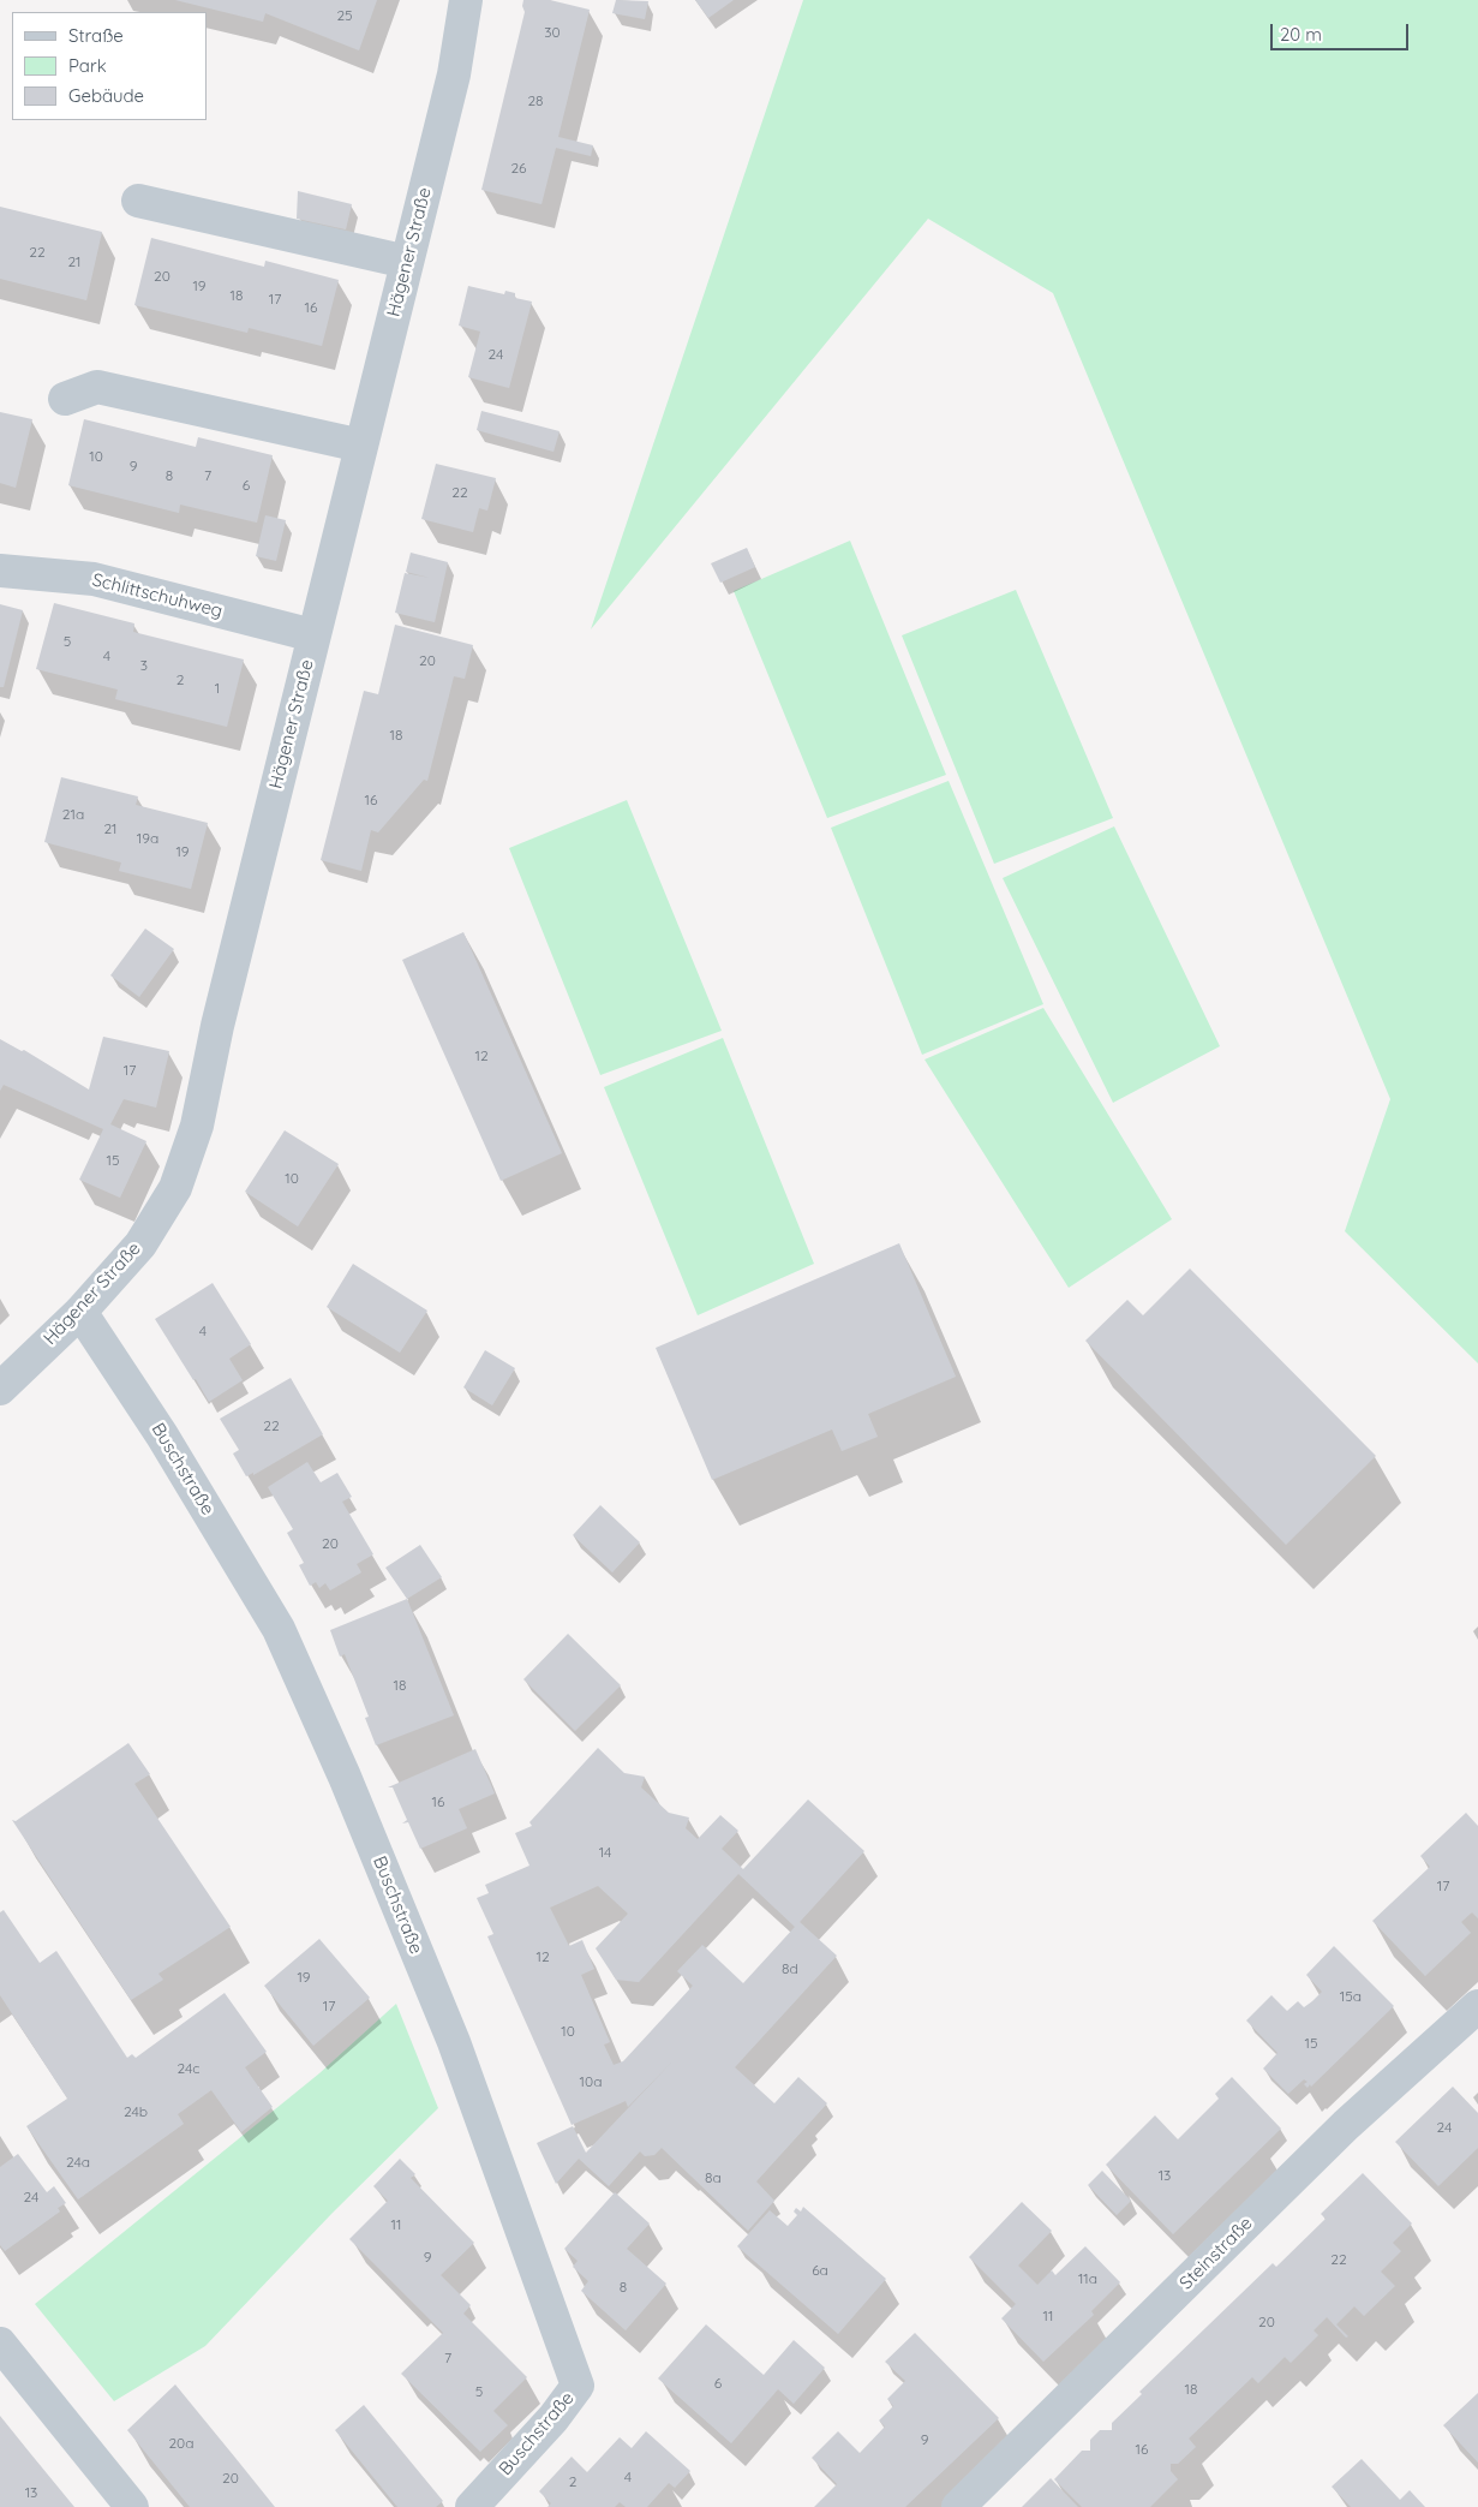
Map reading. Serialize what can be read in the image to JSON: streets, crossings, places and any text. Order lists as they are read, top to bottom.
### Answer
{
  "streets": {
    "street": [
      "Hägener Straße",
      "Schlittschuhweg",
      "Buschstraße",
      "Steinstraße"
    ]
  },
  "crossings": [
    ["Hägener Straße", "Schlittschuhweg"],
    ["Hägener Straße", "Buschstraße"]
  ],
  "house_numbers": [
    "25",
    "30",
    "28",
    "26",
    "22",
    "21",
    "20",
    "19",
    "18",
    "17",
    "16",
    "24",
    "10",
    "9",
    "8",
    "7",
    "6",
    "22",
    "5",
    "4",
    "20",
    "3",
    "2",
    "1",
    "18",
    "16",
    "21a",
    "21",
    "19a",
    "19",
    "12",
    "17",
    "15",
    "10",
    "4",
    "22",
    "20",
    "18",
    "16",
    "14",
    "17",
    "12",
    "8d",
    "19",
    "15a",
    "17",
    "10",
    "15",
    "24c",
    "10a",
    "24b",
    "24",
    "24a",
    "13",
    "8a",
    "24",
    "11",
    "9",
    "22",
    "6a",
    "11a",
    "8",
    "11",
    "20",
    "7",
    "6",
    "18",
    "5",
    "9",
    "20a",
    "16",
    "4",
    "20",
    "2",
    "13"
  ],
  "legend": ["Straße", "Park", "Gebäude"],
  "scale_bar": "20 m"
}
